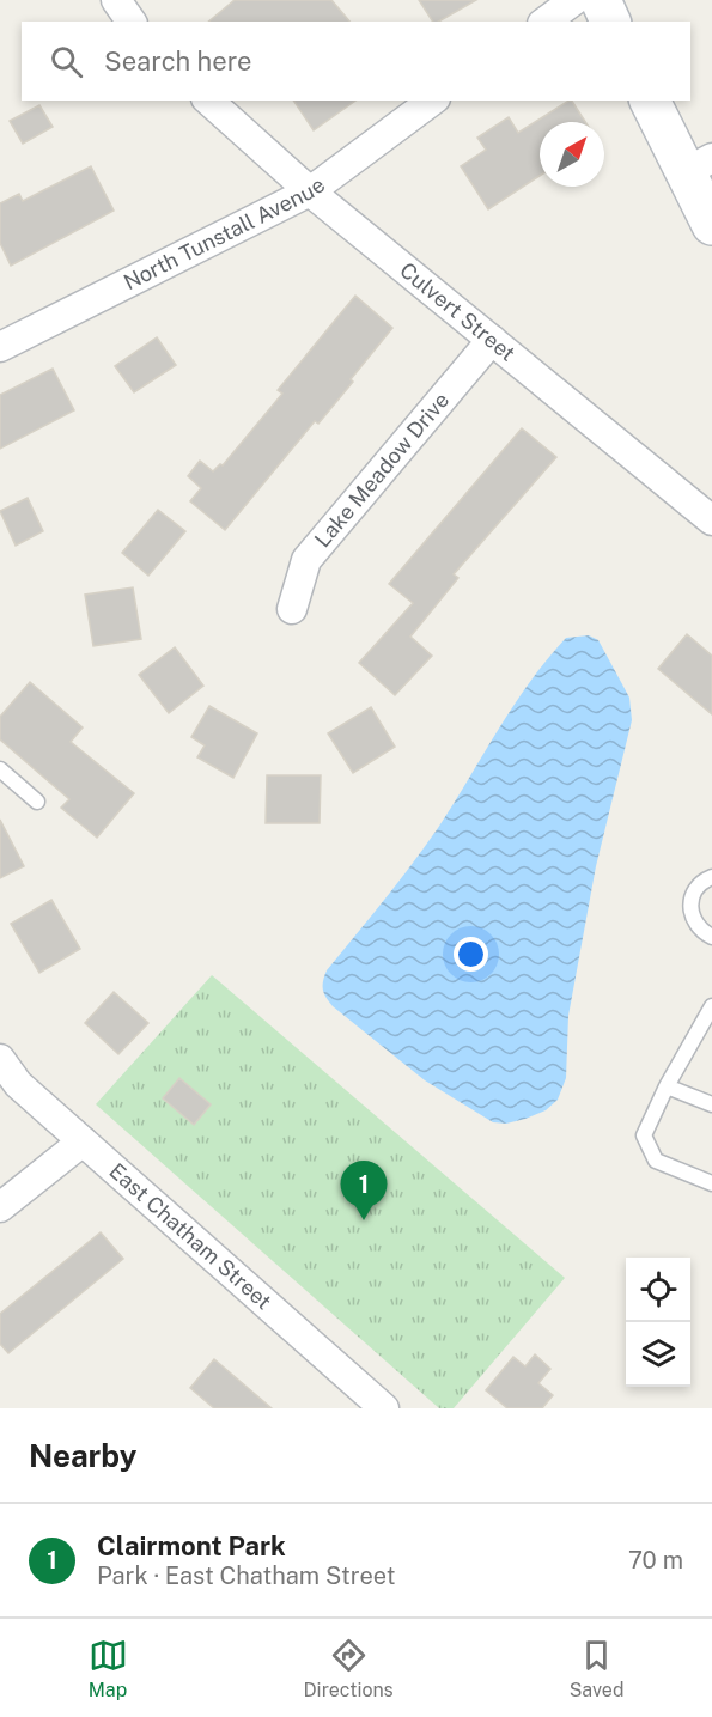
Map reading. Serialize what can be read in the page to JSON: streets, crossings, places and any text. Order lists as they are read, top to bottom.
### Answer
{
  "streets": {
    "street": [
      "North Tunstall Avenue",
      "Culvert Street",
      "Lake Meadow Drive",
      "East Chatham Street"
    ]
  },
  "crossings": [
    ["North Tunstall Avenue", "Culvert Street"],
    ["Culvert Street", "Lake Meadow Drive"]
  ],
  "north": "top right",
  "page": {
    "search": "Search here",
    "pins": "1",
    "heading": "Nearby",
    "list": [
      {
        "mark": "1",
        "name": "Clairmont Park",
        "note": "Park · East Chatham Street",
        "value": "70 m"
      }
    ],
    "nav": ["Map", "Directions", "Saved"]
  }
}
